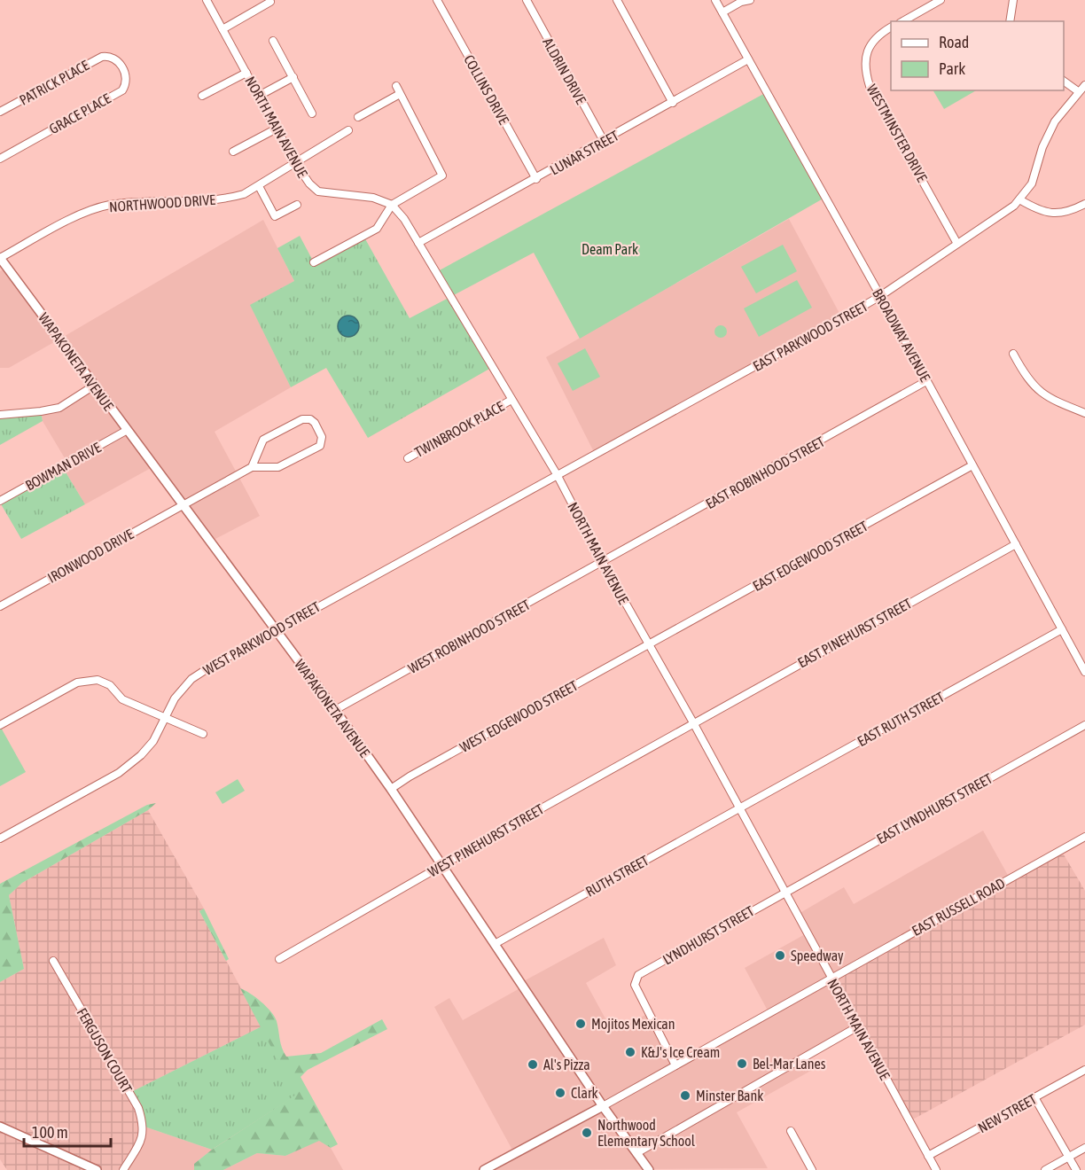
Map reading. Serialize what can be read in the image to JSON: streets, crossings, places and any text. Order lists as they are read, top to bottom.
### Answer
{
  "streets": {
    "main road": ["WAPAKONETA AVENUE"],
    "street": [
      "ALDRIN DRIVE",
      "PATRICK PLACE",
      "COLLINS DRIVE",
      "GRACE PLACE",
      "NORTH MAIN AVENUE",
      "WESTMINSTER DRIVE",
      "LUNAR STREET",
      "NORTHWOOD DRIVE",
      "BROADWAY AVENUE",
      "EAST PARKWOOD STREET",
      "TWINBROOK PLACE",
      "BOWMAN DRIVE",
      "EAST ROBINHOOD STREET",
      "IRONWOOD DRIVE",
      "EAST EDGEWOOD STREET",
      "EAST PINEHURST STREET",
      "WEST ROBINHOOD STREET",
      "WEST PARKWOOD STREET",
      "WEST EDGEWOOD STREET",
      "EAST RUTH STREET",
      "EAST LYNDHURST STREET",
      "WEST PINEHURST STREET",
      "RUTH STREET",
      "EAST RUSSELL ROAD",
      "LYNDHURST STREET",
      "FERGUSON COURT",
      "NEW STREET"
    ]
  },
  "crossings": [
    ["ALDRIN DRIVE", "LUNAR STREET"],
    ["PATRICK PLACE", "GRACE PLACE"],
    ["COLLINS DRIVE", "LUNAR STREET"],
    ["NORTH MAIN AVENUE", "LUNAR STREET"],
    ["NORTH MAIN AVENUE", "NORTHWOOD DRIVE"],
    ["NORTH MAIN AVENUE", "EAST PARKWOOD STREET"],
    ["NORTH MAIN AVENUE", "TWINBROOK PLACE"],
    ["NORTH MAIN AVENUE", "EAST ROBINHOOD STREET"],
    ["NORTH MAIN AVENUE", "EAST EDGEWOOD STREET"],
    ["NORTH MAIN AVENUE", "EAST PINEHURST STREET"],
    ["NORTH MAIN AVENUE", "WEST ROBINHOOD STREET"],
    ["NORTH MAIN AVENUE", "WEST PARKWOOD STREET"],
    ["NORTH MAIN AVENUE", "WEST EDGEWOOD STREET"],
    ["NORTH MAIN AVENUE", "EAST RUTH STREET"],
    ["NORTH MAIN AVENUE", "EAST LYNDHURST STREET"],
    ["NORTH MAIN AVENUE", "WEST PINEHURST STREET"],
    ["NORTH MAIN AVENUE", "RUTH STREET"],
    ["NORTH MAIN AVENUE", "EAST RUSSELL ROAD"],
    ["NORTH MAIN AVENUE", "LYNDHURST STREET"],
    ["NORTH MAIN AVENUE", "NEW STREET"],
    ["WESTMINSTER DRIVE", "EAST PARKWOOD STREET"],
    ["LUNAR STREET", "BROADWAY AVENUE"],
    ["NORTHWOOD DRIVE", "WAPAKONETA AVENUE"],
    ["BROADWAY AVENUE", "EAST PARKWOOD STREET"],
    ["BROADWAY AVENUE", "EAST ROBINHOOD STREET"],
    ["BROADWAY AVENUE", "EAST EDGEWOOD STREET"],
    ["BROADWAY AVENUE", "EAST PINEHURST STREET"],
    ["BROADWAY AVENUE", "EAST RUTH STREET"],
    ["EAST PARKWOOD STREET", "WEST PARKWOOD STREET"],
    ["WAPAKONETA AVENUE", "BOWMAN DRIVE"],
    ["WAPAKONETA AVENUE", "IRONWOOD DRIVE"],
    ["WAPAKONETA AVENUE", "WEST ROBINHOOD STREET"],
    ["WAPAKONETA AVENUE", "WEST PARKWOOD STREET"],
    ["WAPAKONETA AVENUE", "WEST EDGEWOOD STREET"],
    ["WAPAKONETA AVENUE", "WEST PINEHURST STREET"],
    ["WAPAKONETA AVENUE", "RUTH STREET"],
    ["WAPAKONETA AVENUE", "EAST RUSSELL ROAD"],
    ["EAST ROBINHOOD STREET", "WEST ROBINHOOD STREET"],
    ["EAST EDGEWOOD STREET", "WEST EDGEWOOD STREET"],
    ["EAST PINEHURST STREET", "WEST PINEHURST STREET"],
    ["EAST RUTH STREET", "RUTH STREET"],
    ["EAST LYNDHURST STREET", "LYNDHURST STREET"],
    ["EAST RUSSELL ROAD", "LYNDHURST STREET"]
  ],
  "parks": ["Deam Park"],
  "places": [
    "Speedway",
    "Mojitos Mexican",
    "K&J's Ice Cream",
    "Bel-Mar Lanes",
    "Al's Pizza",
    "Clark",
    "Minster Bank",
    "Northwood Elementary School"
  ],
  "legend": ["Road", "Park"],
  "scale_bar": "100 m"
}
